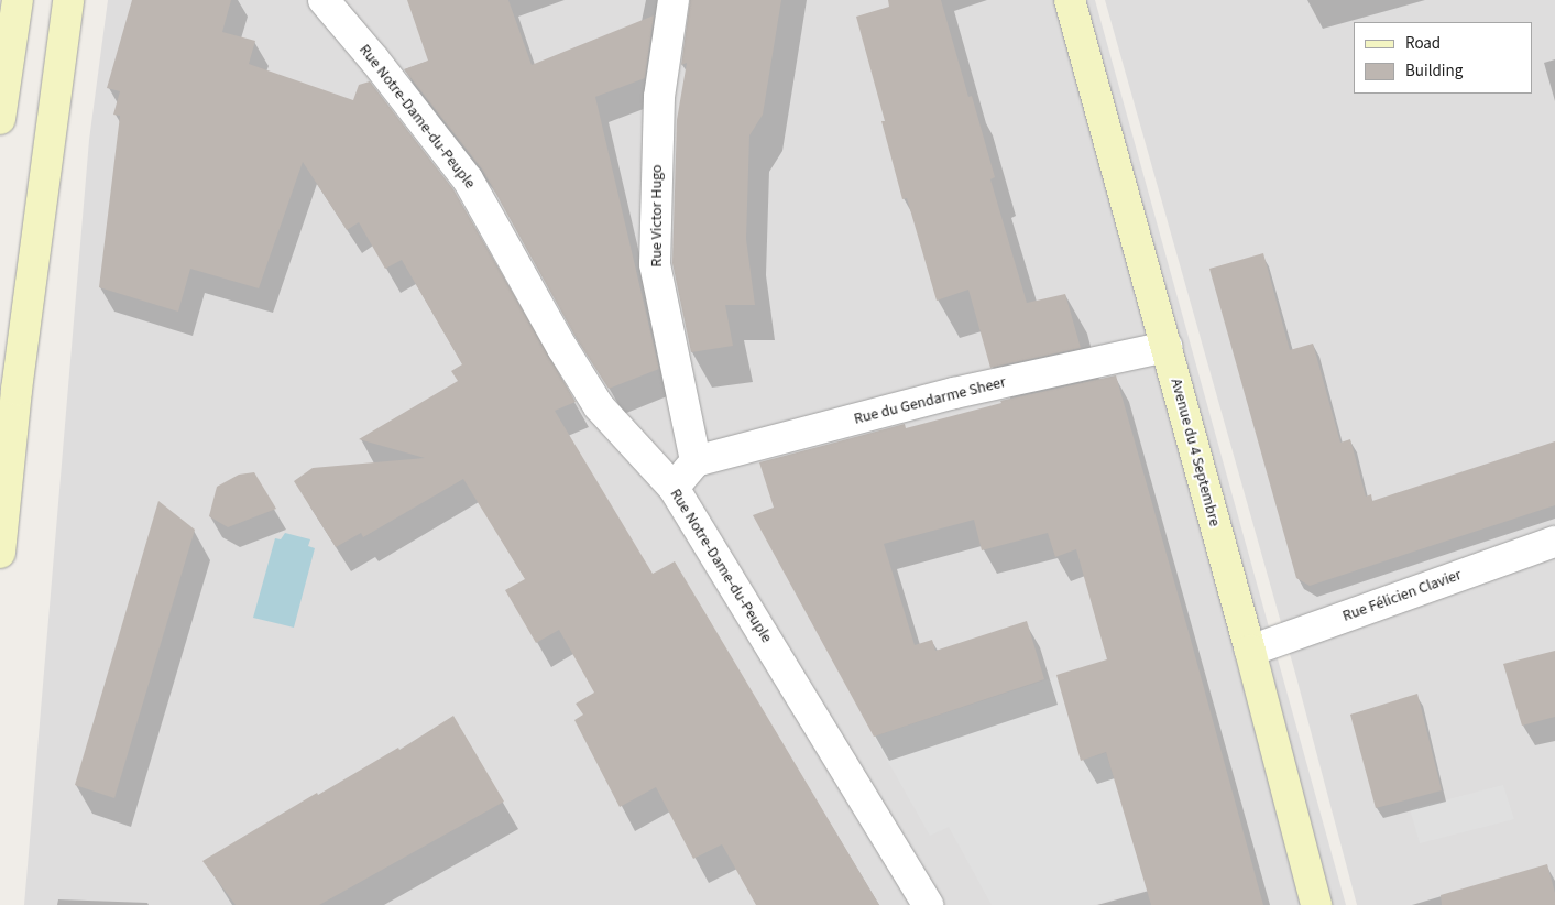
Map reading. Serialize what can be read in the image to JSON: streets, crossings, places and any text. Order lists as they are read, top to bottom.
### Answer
{
  "streets": {
    "main road": ["Avenue du 4 Septembre"],
    "street": [
      "Rue Notre-Dame-du-Peuple",
      "Rue Victor Hugo",
      "Rue du Gendarme Sheer",
      "Rue Félicien Clavier"
    ]
  },
  "crossings": [
    ["Rue Victor Hugo", "Rue du Gendarme Sheer"],
    ["Rue du Gendarme Sheer", "Avenue du 4 Septembre"],
    ["Avenue du 4 Septembre", "Rue Félicien Clavier"]
  ],
  "legend": ["Road", "Building"]
}
